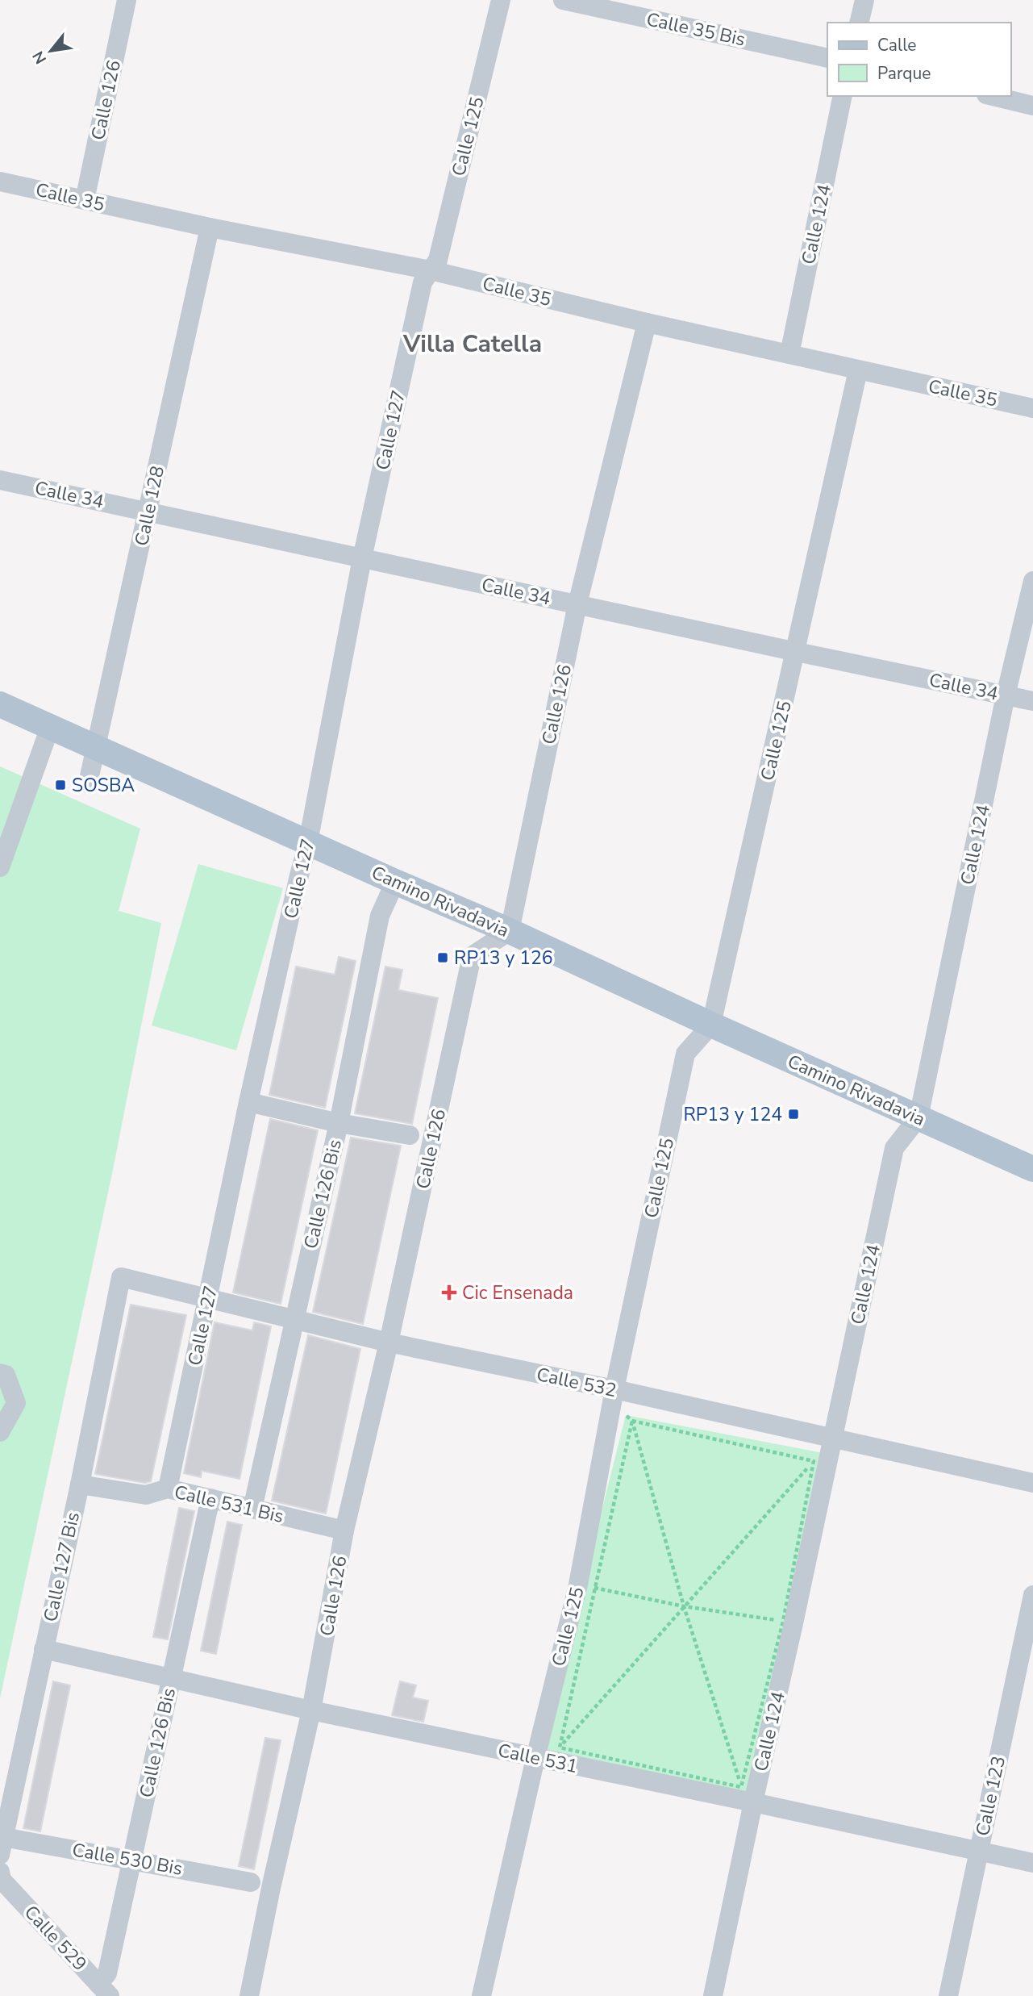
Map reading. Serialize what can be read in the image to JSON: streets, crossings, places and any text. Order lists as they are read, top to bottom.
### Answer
{
  "streets": {
    "main road": ["Camino Rivadavia"],
    "street": [
      "Calle 35 Bis",
      "Calle 126",
      "Calle 125",
      "Calle 35",
      "Calle 124",
      "Calle 127",
      "Calle 34",
      "Calle 128",
      "Calle 126 Bis",
      "Calle 532",
      "Calle 531 Bis",
      "Calle 127 Bis",
      "Calle 531",
      "Calle 123",
      "Calle 530 Bis",
      "Calle 529"
    ]
  },
  "crossings": [
    ["Calle 126", "Calle 35"],
    ["Calle 126", "Calle 34"],
    ["Calle 126", "Camino Rivadavia"],
    ["Calle 126", "Calle 532"],
    ["Calle 126", "Calle 531 Bis"],
    ["Calle 126", "Calle 531"],
    ["Calle 125", "Calle 35"],
    ["Calle 125", "Calle 127"],
    ["Calle 125", "Calle 34"],
    ["Calle 125", "Camino Rivadavia"],
    ["Calle 125", "Calle 532"],
    ["Calle 125", "Calle 531"],
    ["Calle 35", "Calle 124"],
    ["Calle 35", "Calle 127"],
    ["Calle 35", "Calle 128"],
    ["Calle 124", "Calle 34"],
    ["Calle 124", "Camino Rivadavia"],
    ["Calle 124", "Calle 532"],
    ["Calle 124", "Calle 531"],
    ["Calle 127", "Calle 34"],
    ["Calle 127", "Camino Rivadavia"],
    ["Calle 127", "Calle 532"],
    ["Calle 127", "Calle 531 Bis"],
    ["Calle 34", "Calle 128"],
    ["Calle 128", "Camino Rivadavia"],
    ["Camino Rivadavia", "Calle 126 Bis"],
    ["Calle 126 Bis", "Calle 532"],
    ["Calle 126 Bis", "Calle 531 Bis"],
    ["Calle 126 Bis", "Calle 531"],
    ["Calle 126 Bis", "Calle 530 Bis"],
    ["Calle 126 Bis", "Calle 529"],
    ["Calle 532", "Calle 127 Bis"],
    ["Calle 531 Bis", "Calle 127 Bis"],
    ["Calle 127 Bis", "Calle 531"],
    ["Calle 127 Bis", "Calle 530 Bis"],
    ["Calle 531", "Calle 123"]
  ],
  "districts": ["Villa Catella"],
  "places": {
    "transit": ["SOSBA", "RP13 y 126", "RP13 y 124"],
    "health": ["Cic Ensenada"]
  },
  "legend": ["Calle", "Parque"],
  "north": "bottom left"
}
